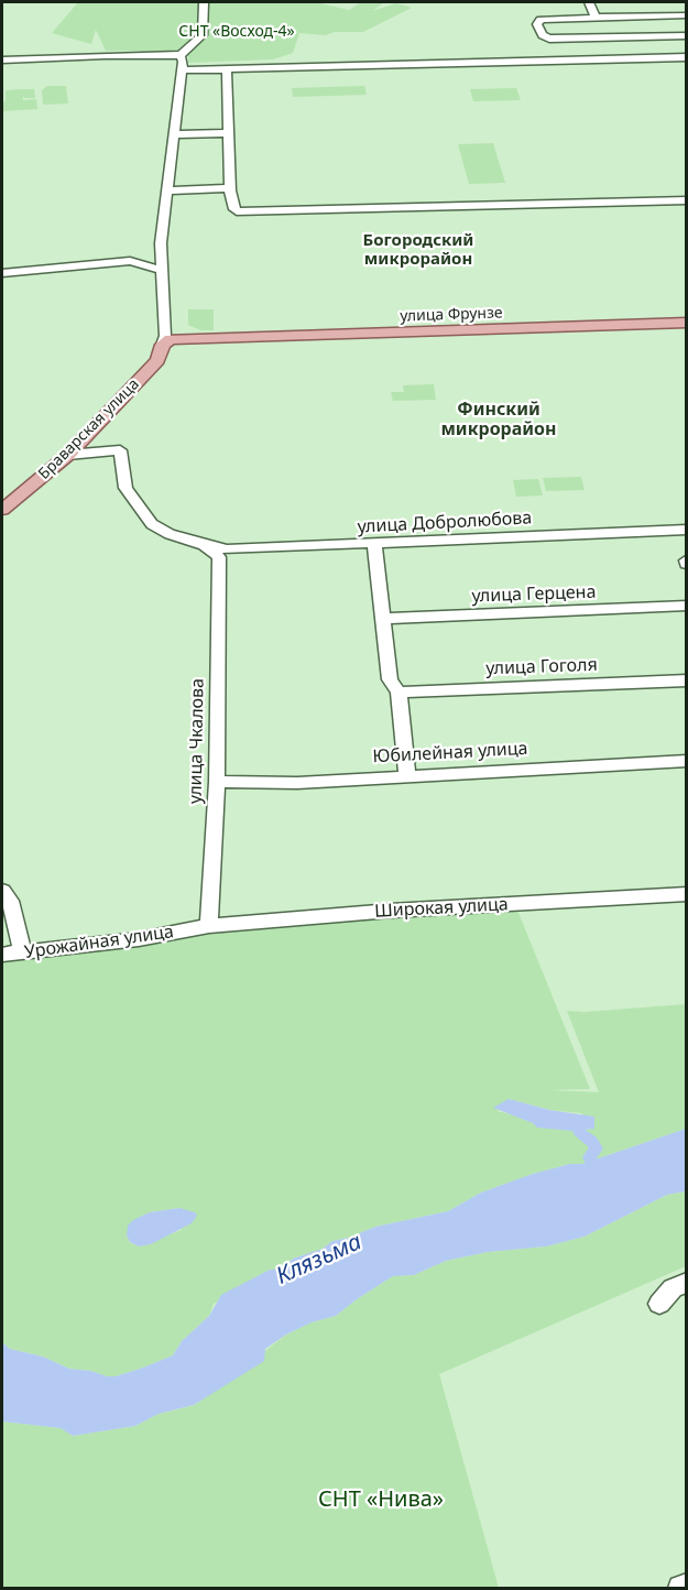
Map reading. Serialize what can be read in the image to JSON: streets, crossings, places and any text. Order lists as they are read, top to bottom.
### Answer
{
  "streets": {
    "main road": ["улица Фрунзе", "Браварская улица"],
    "street": [
      "улица Добролюбова",
      "улица Герцена",
      "улица Гоголя",
      "улица Чкалова",
      "Юбилейная улица",
      "Широкая улица",
      "Урожайная улица"
    ]
  },
  "crossings": [
    ["улица Фрунзе", "Браварская улица"],
    ["улица Добролюбова", "улица Чкалова"],
    ["улица Чкалова", "Юбилейная улица"],
    ["улица Чкалова", "Широкая улица"],
    ["улица Чкалова", "Урожайная улица"],
    ["Широкая улица", "Урожайная улица"]
  ],
  "districts": ["Богородский микрорайон", "Финский микрорайон"],
  "water": ["Клязьма"],
  "parks": ["СНТ «Восход-4»", "СНТ «Нива»"]
}
